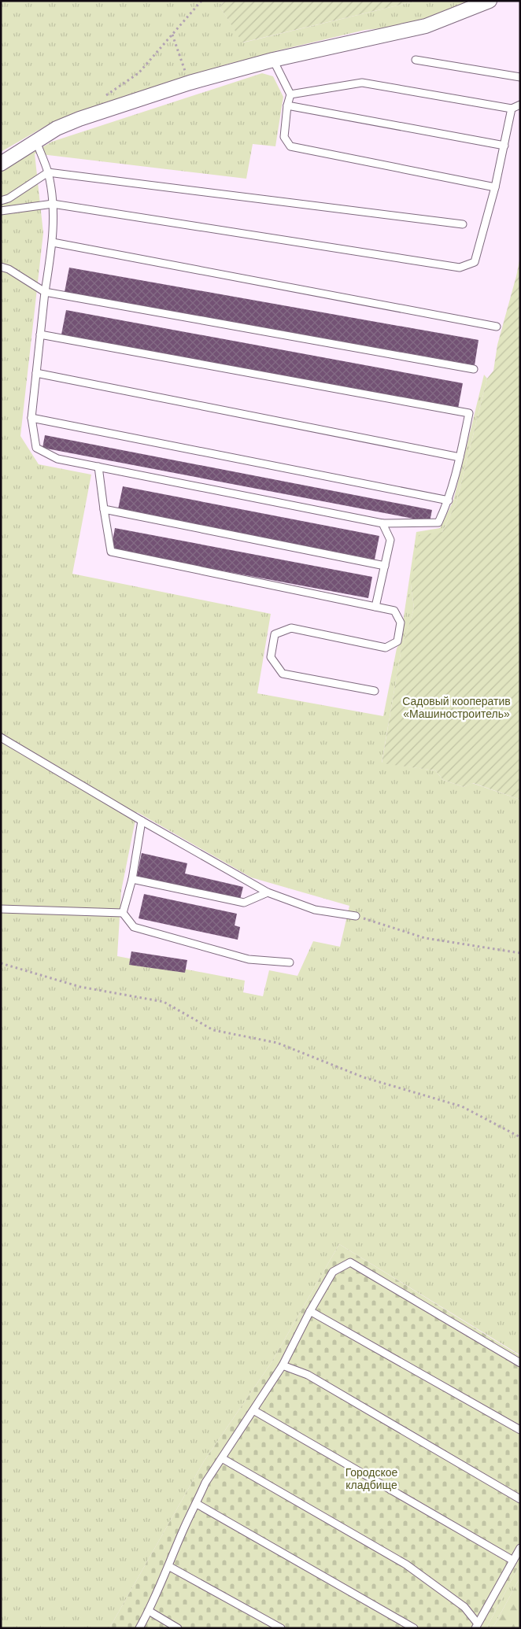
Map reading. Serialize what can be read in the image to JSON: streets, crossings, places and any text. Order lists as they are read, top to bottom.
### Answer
{
  "parks": ["Садовый кооператив «Машиностроитель»", "Городское кладбище"]
}
